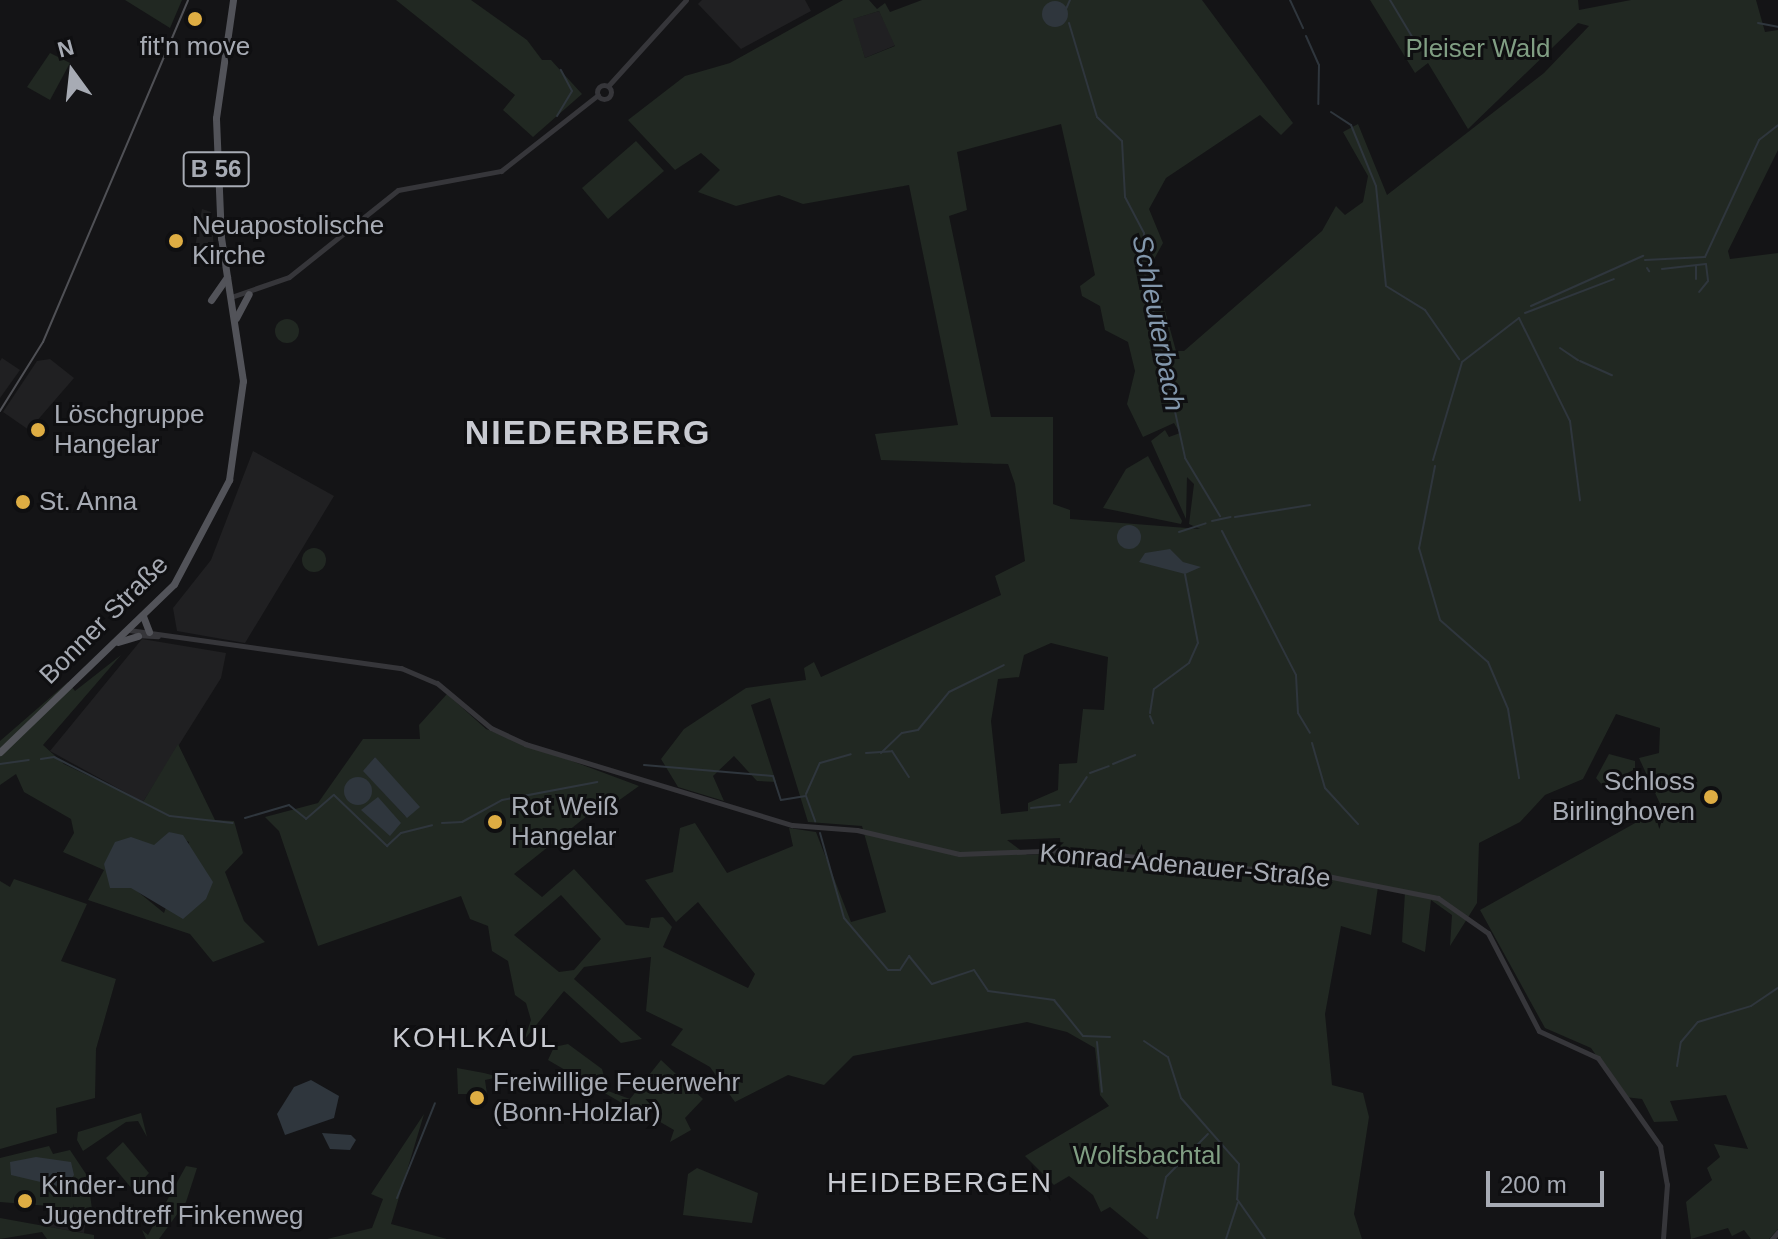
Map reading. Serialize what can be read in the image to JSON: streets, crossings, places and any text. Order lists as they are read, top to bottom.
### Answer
{
  "streets": {
    "main road": ["B 56", "Bonner Straße"],
    "street": ["Konrad-Adenauer-Straße"]
  },
  "crossings": [
    ["Bonner Straße", "Konrad-Adenauer-Straße"]
  ],
  "districts": ["NIEDERBERG", "KOHLKAUL", "HEIDEBERGEN"],
  "water": ["Schleuterbach"],
  "parks": ["Pleiser Wald", "Wolfsbachtal"],
  "places": [
    "fit'n move",
    "Neuapostolische Kirche",
    "Löschgruppe Hangelar",
    "St. Anna",
    "Schloss Birlinghoven",
    "Rot Weiß Hangelar",
    "Freiwillige Feuerwehr (Bonn-Holzlar)",
    "Kinder- und Jugendtreff Finkenweg"
  ],
  "scale_bar": "200 m",
  "north": "top"
}
